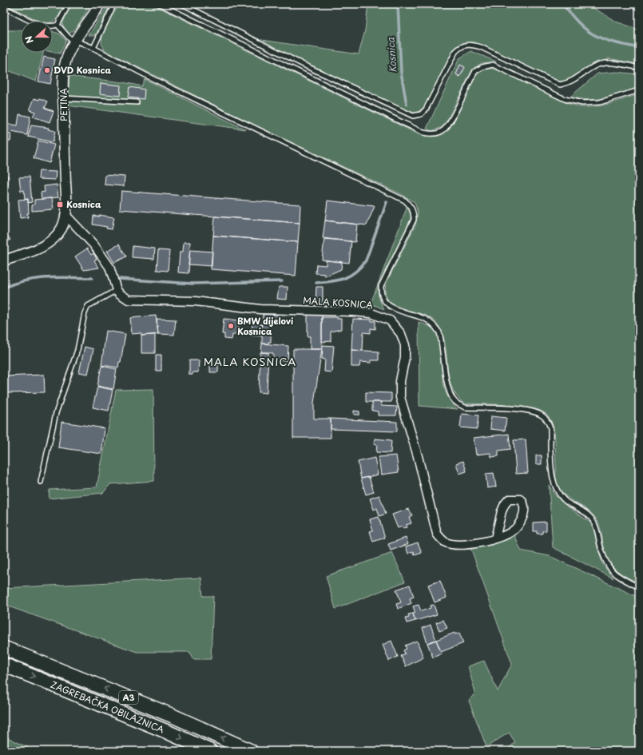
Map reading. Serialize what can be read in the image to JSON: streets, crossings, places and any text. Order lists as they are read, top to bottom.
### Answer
{
  "streets": {
    "highway": ["A3", "ZAGREBAČKA OBILAZNICA"],
    "street": ["PETINA", "MALA KOSNICA"]
  },
  "districts": ["MALA KOSNICA"],
  "water": ["Kosnica"],
  "places": {
    "other": ["DVD Kosnica", "BMW dijelovi Kosnica"],
    "transit": ["Kosnica"]
  },
  "north": "left"
}
